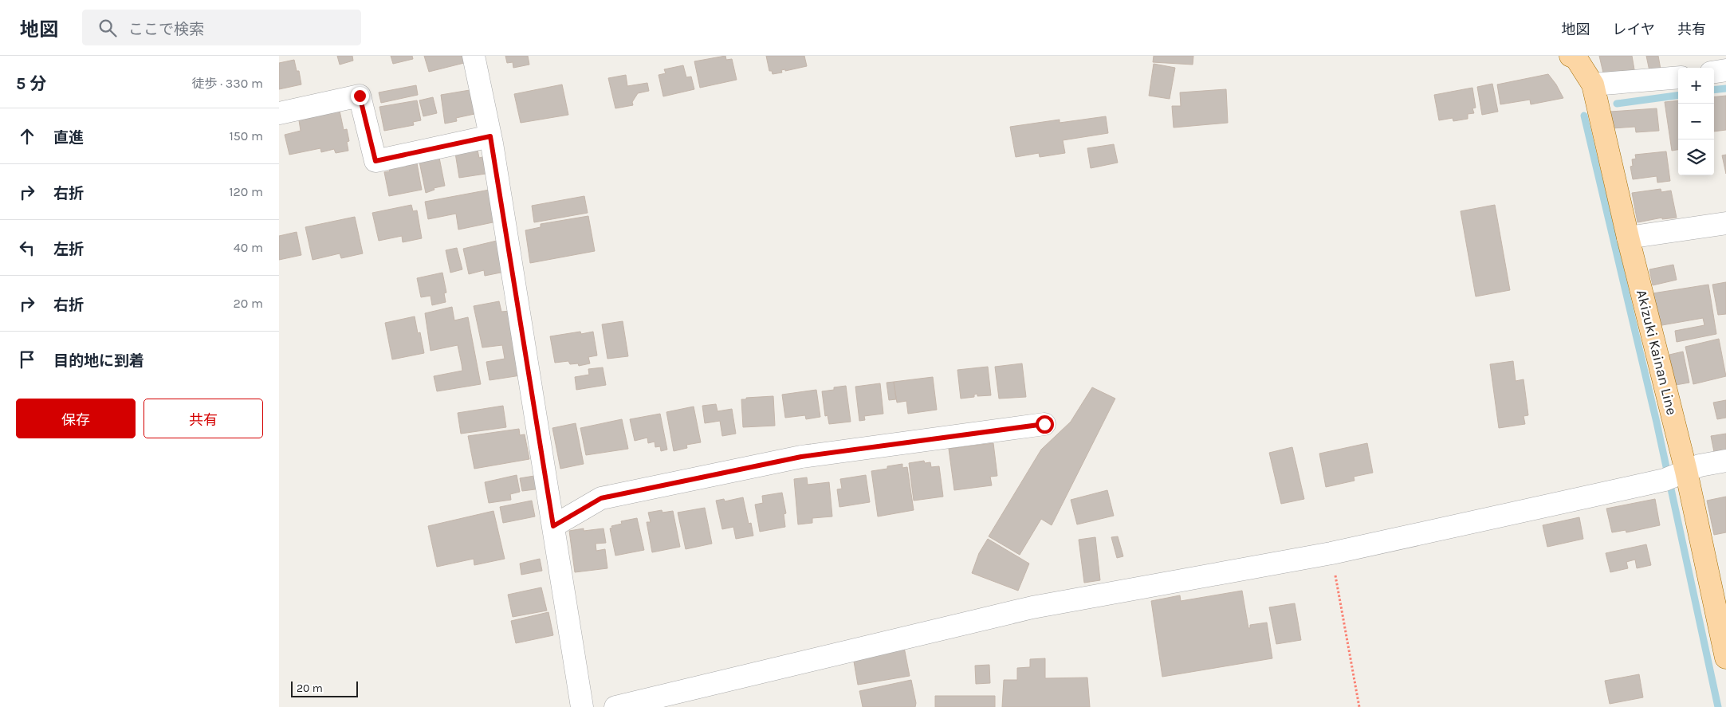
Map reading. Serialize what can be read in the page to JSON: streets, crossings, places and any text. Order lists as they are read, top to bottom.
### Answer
{
  "streets": {
    "main road": ["Akizuki Kainan Line"]
  },
  "scale_bar": "20 m",
  "page": {
    "header": "地図",
    "search": "ここで検索",
    "nav": ["地図", "レイヤ", "共有"],
    "heading": ["5 分", "徒歩 · 330 m"],
    "map_buttons": ["+", "−"],
    "list": [
      ["直進", "150 m"],
      ["右折", "120 m"],
      ["左折", "40 m"],
      ["右折", "20 m"],
      "目的地に到着"
    ],
    "buttons": ["保存", "共有"],
    "scale": "20 m"
  }
}
